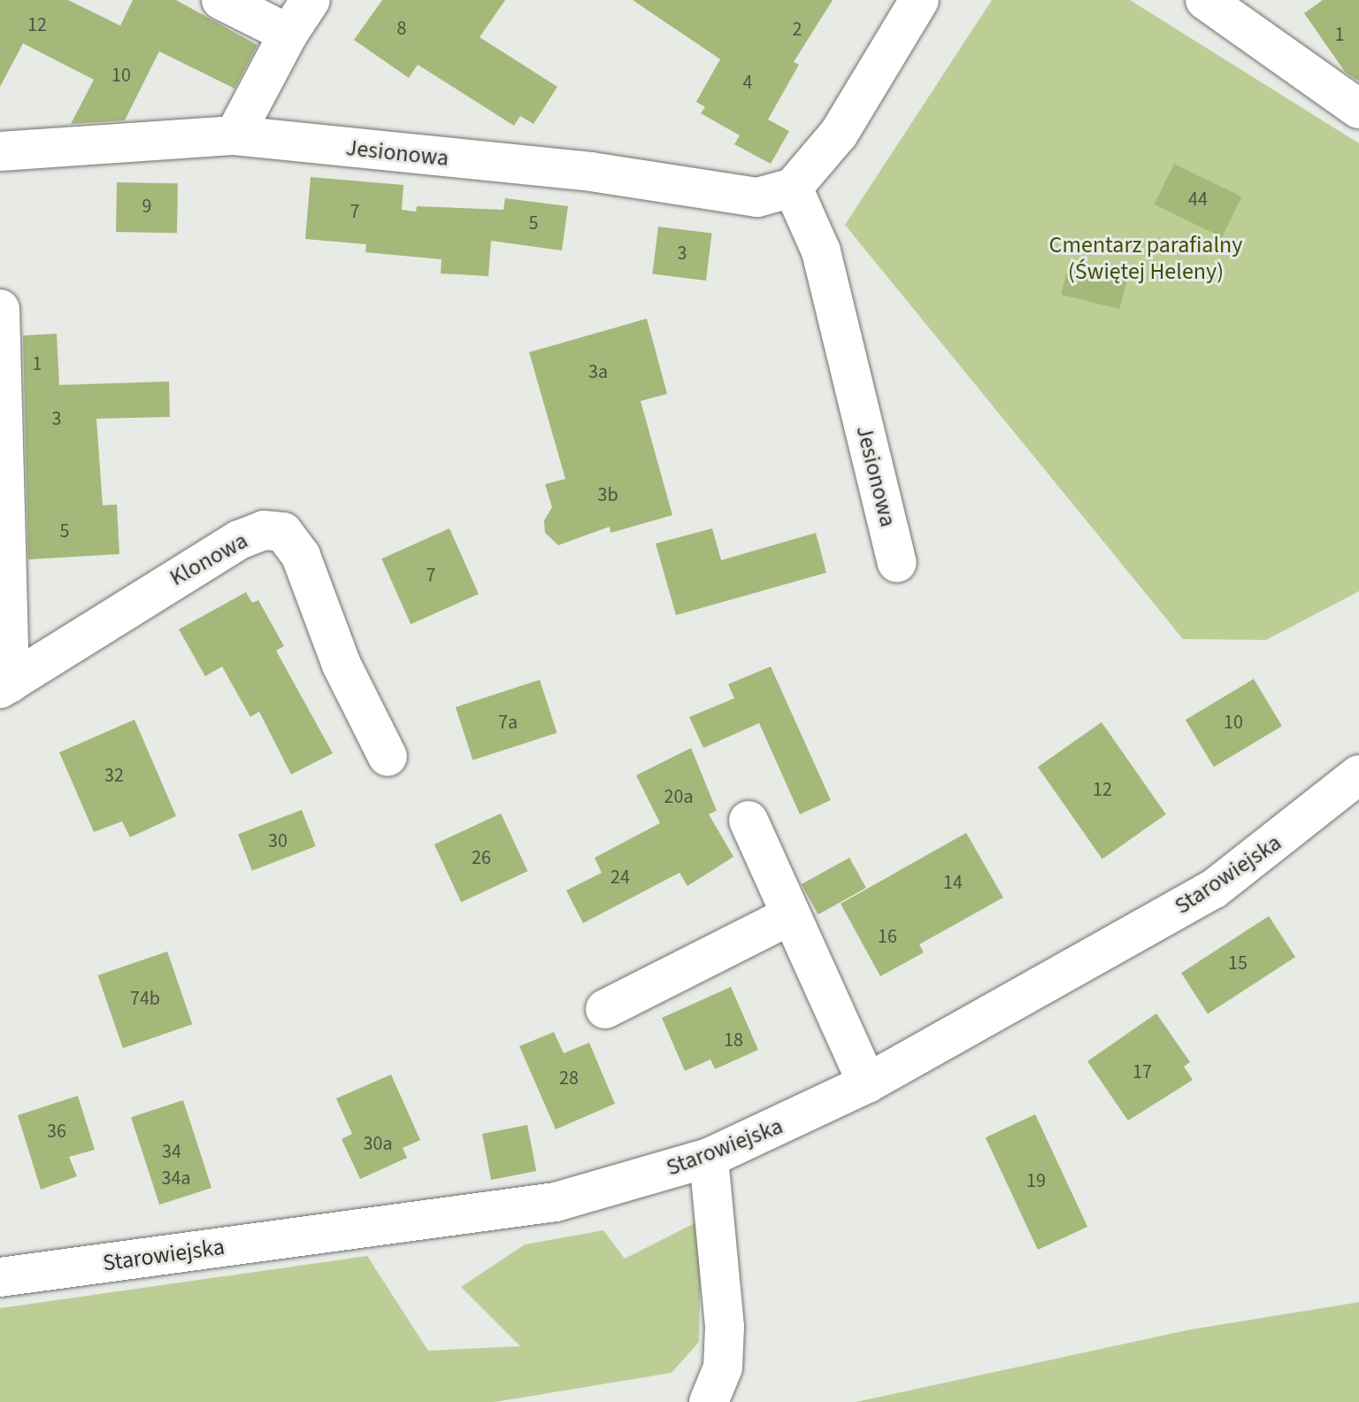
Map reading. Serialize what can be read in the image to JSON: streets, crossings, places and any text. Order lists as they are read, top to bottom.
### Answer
{
  "streets": {
    "street": ["Jesionowa", "Klonowa", "Starowiejska"]
  },
  "parks": ["Cmentarz parafialny (Świętej Heleny)"],
  "house_numbers": [
    "12",
    "8",
    "2",
    "1",
    "10",
    "4",
    "44",
    "9",
    "7",
    "5",
    "3",
    "1",
    "3a",
    "3",
    "3b",
    "5",
    "7",
    "7a",
    "10",
    "32",
    "12",
    "20a",
    "30",
    "26",
    "24",
    "14",
    "16",
    "15",
    "74b",
    "18",
    "17",
    "28",
    "36",
    "30a",
    "34",
    "34a",
    "19"
  ]
}
